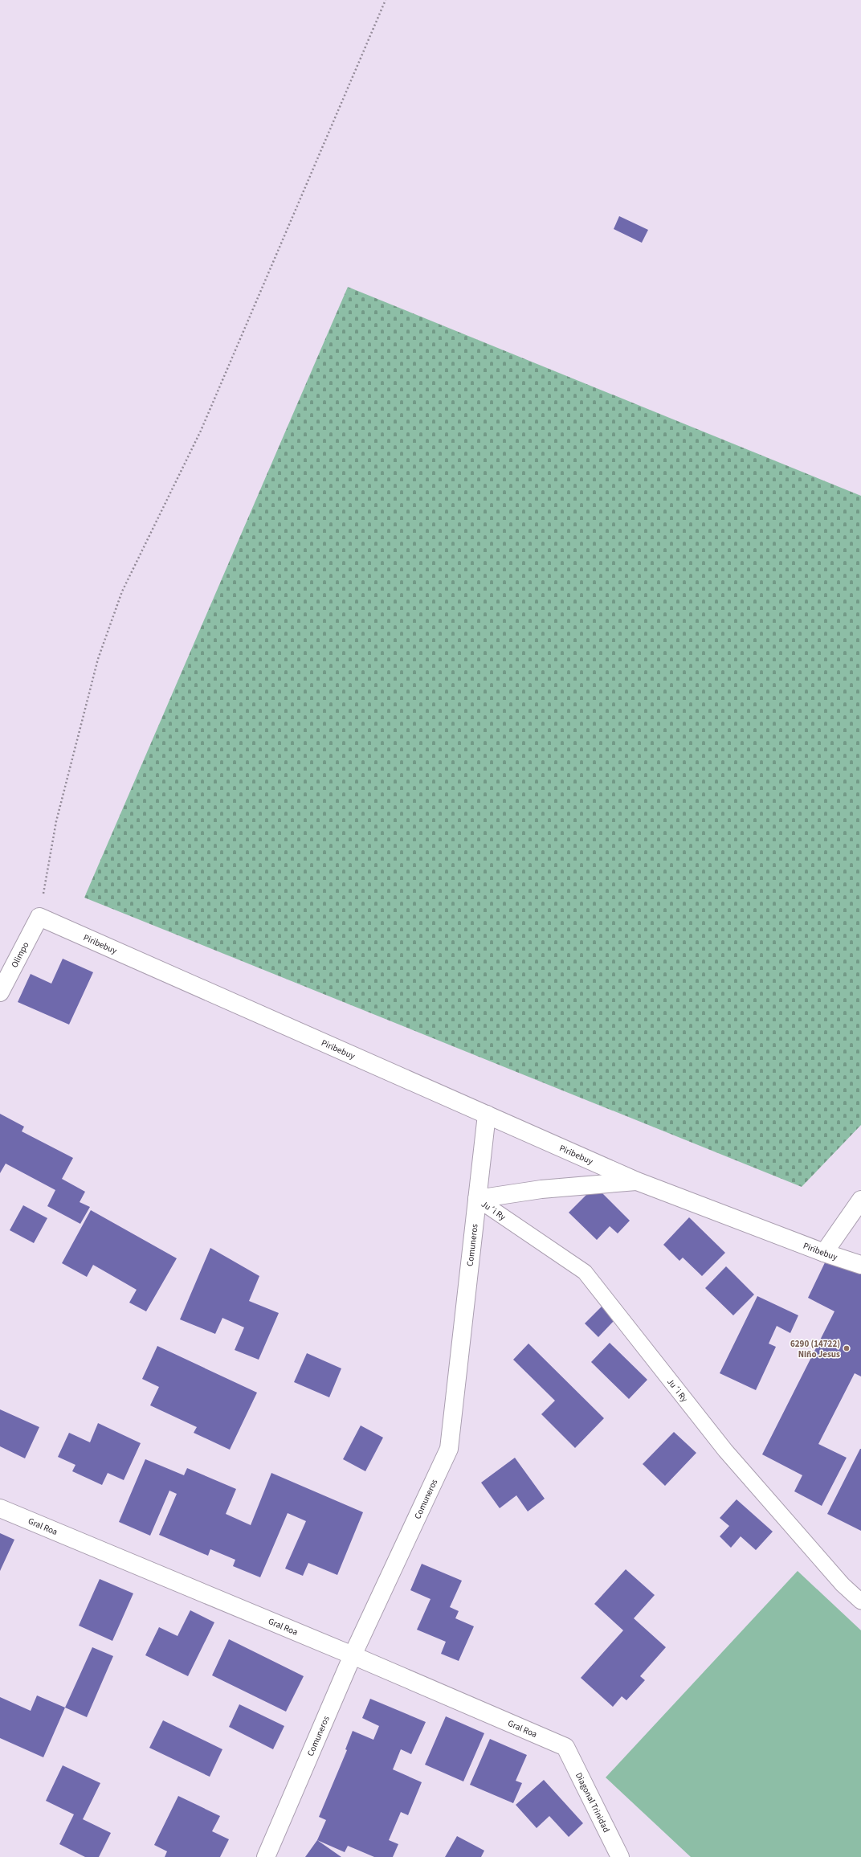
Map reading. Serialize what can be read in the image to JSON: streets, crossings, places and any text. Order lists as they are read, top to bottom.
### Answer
{
  "streets": {
    "street": [
      "Piribebuy",
      "Olimpo",
      "Comuneros",
      "Gral Roa",
      "Diagonal Trinidad"
    ],
    "lane": ["Ju´i Ry"]
  },
  "crossings": [
    ["Piribebuy", "Olimpo"],
    ["Piribebuy", "Ju´i Ry"],
    ["Piribebuy", "Comuneros"],
    ["Ju´i Ry", "Comuneros"],
    ["Comuneros", "Gral Roa"],
    ["Gral Roa", "Diagonal Trinidad"]
  ],
  "places": ["6290 (14722) Niño Jesus"]
}
